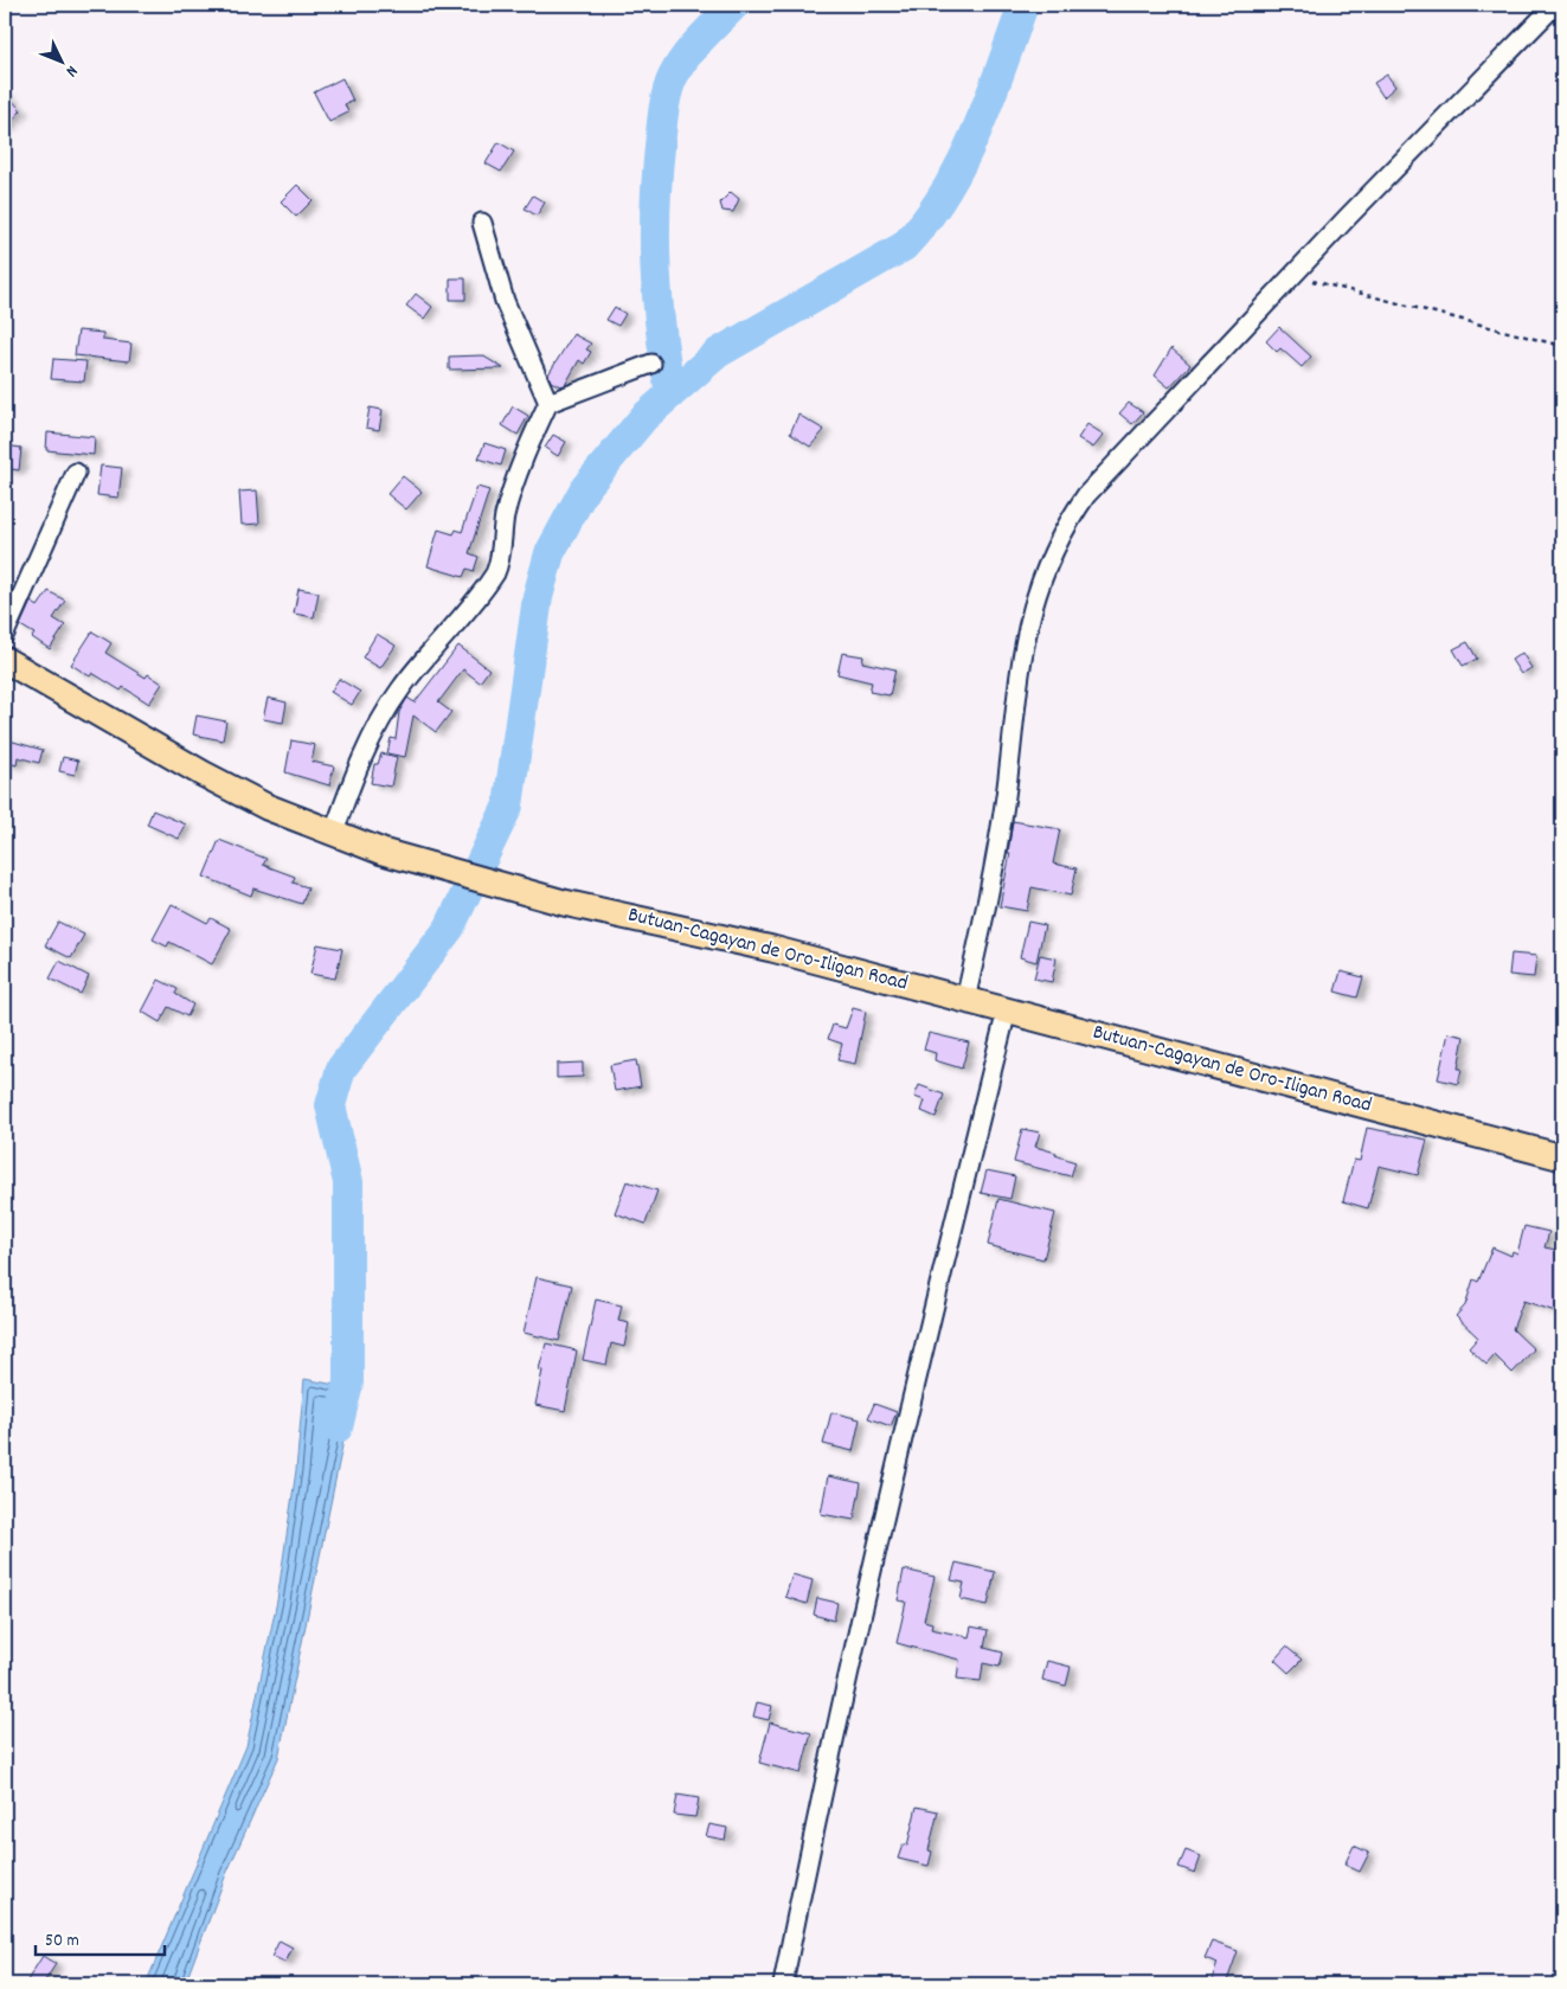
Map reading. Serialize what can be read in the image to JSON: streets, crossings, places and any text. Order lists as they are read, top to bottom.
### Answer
{
  "streets": {
    "highway": ["Butuan-Cagayan de Oro-Iligan Road"]
  },
  "scale_bar": "50 m",
  "north": "bottom right"
}
